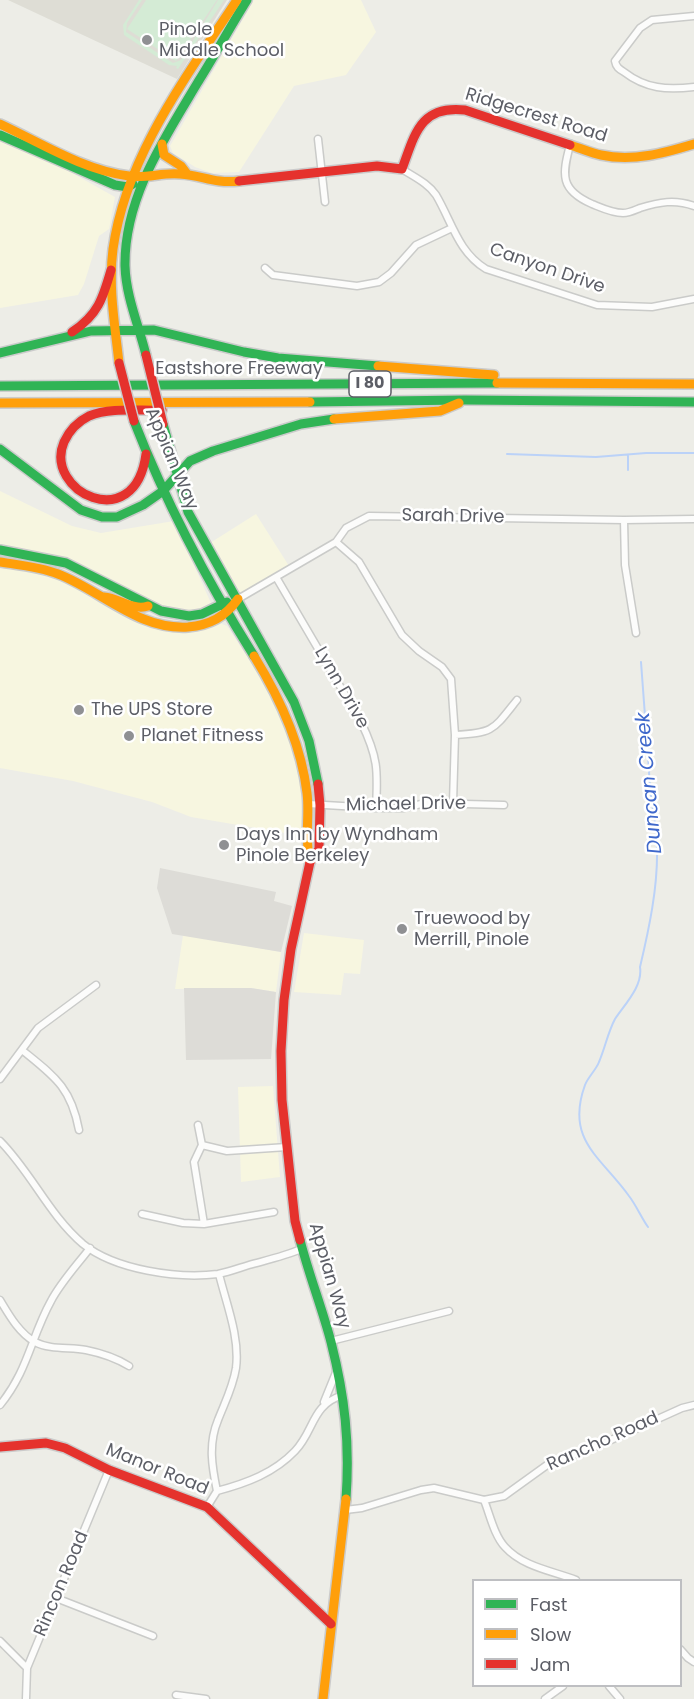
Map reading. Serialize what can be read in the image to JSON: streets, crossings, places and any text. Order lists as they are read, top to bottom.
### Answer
{
  "streets": {
    "main road": [
      "Ridgecrest Road",
      "Canyon Drive",
      "Eastshore Freeway",
      "I 80",
      "Appian Way",
      "Manor Road"
    ],
    "street": [
      "Sarah Drive",
      "Lynn Drive",
      "Michael Drive",
      "Rancho Road",
      "Rincon Road"
    ]
  },
  "crossings": [
    ["Ridgecrest Road", "Canyon Drive"],
    ["Canyon Drive", "Appian Way"],
    ["Appian Way", "Sarah Drive"],
    ["Appian Way", "Michael Drive"],
    ["Appian Way", "Manor Road"],
    ["Sarah Drive", "Lynn Drive"],
    ["Lynn Drive", "Michael Drive"],
    ["Manor Road", "Rincon Road"]
  ],
  "water": ["Duncan Creek"],
  "places": [
    "Pinole Middle School",
    "The UPS Store",
    "Planet Fitness",
    "Days Inn by Wyndham Pinole Berkeley",
    "Truewood by Merrill, Pinole"
  ],
  "legend": ["Fast", "Slow", "Jam"]
}
